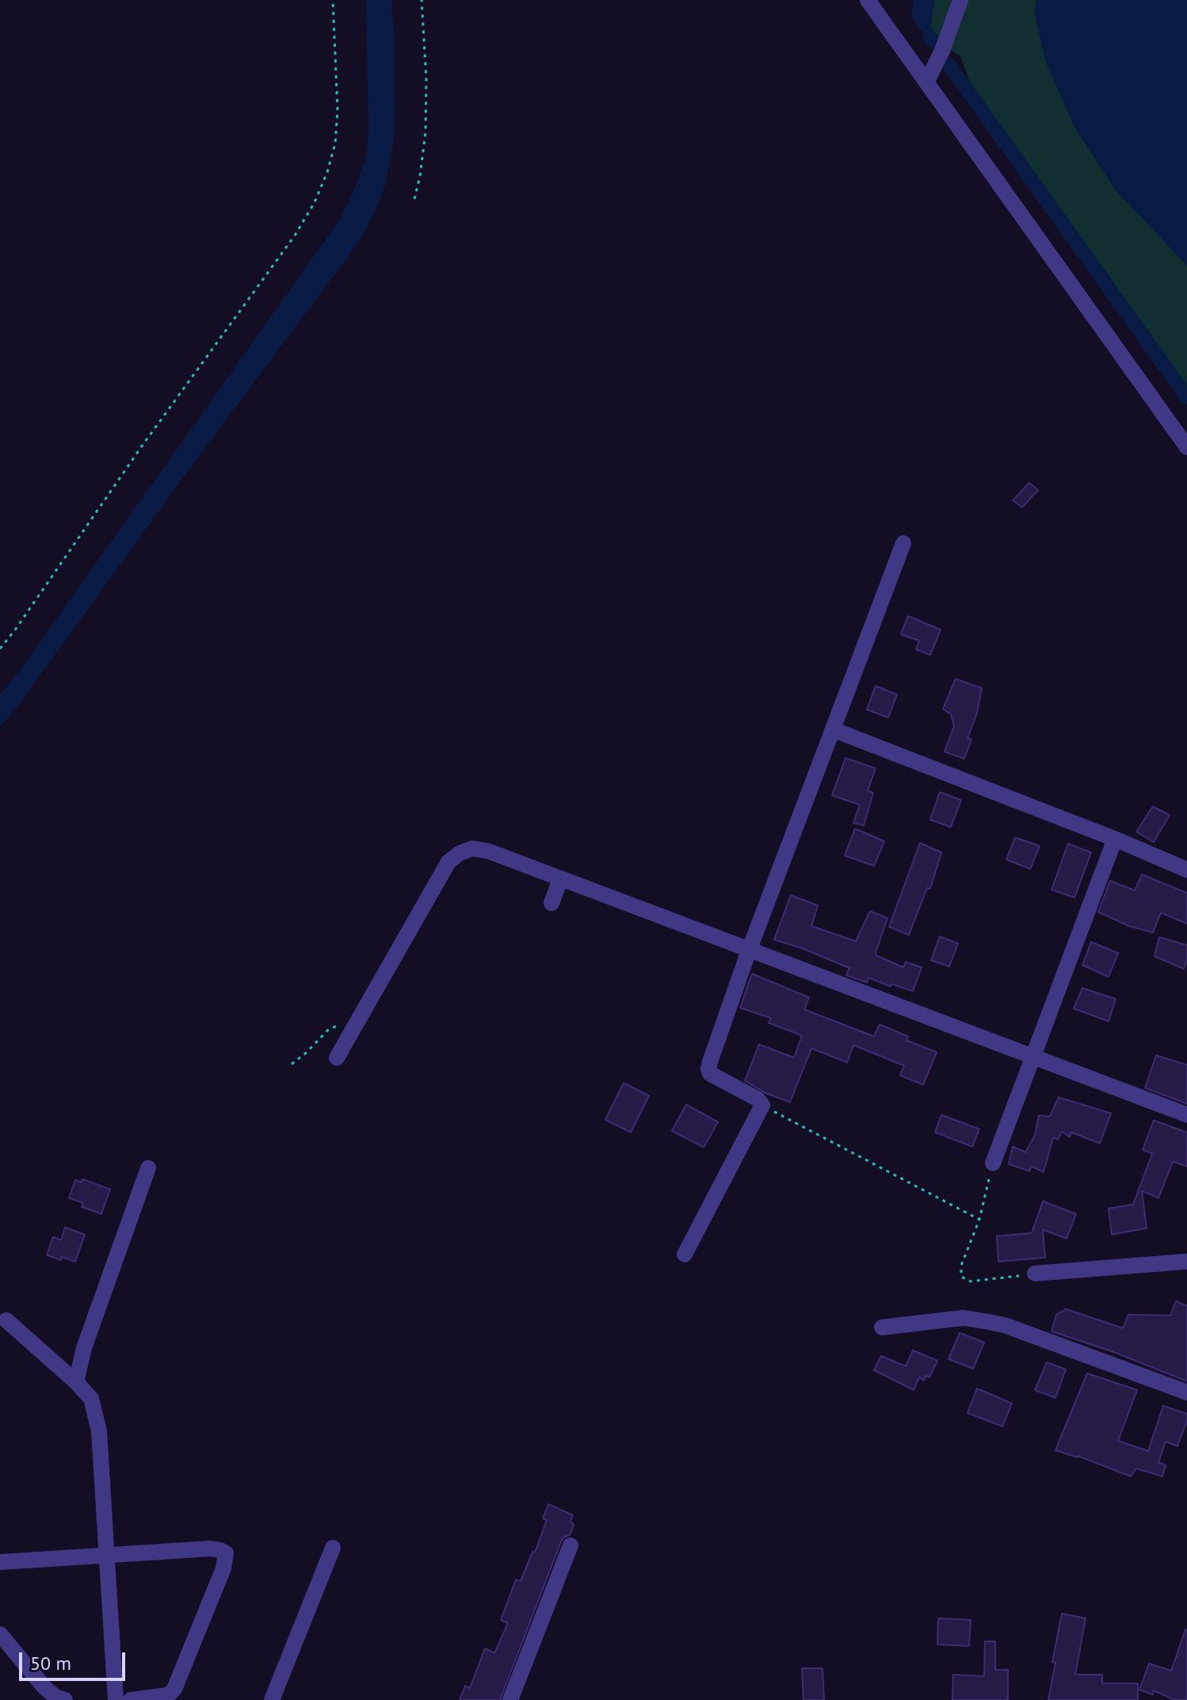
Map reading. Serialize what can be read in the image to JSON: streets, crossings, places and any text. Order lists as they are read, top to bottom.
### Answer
{
  "scale_bar": "50 m"
}
